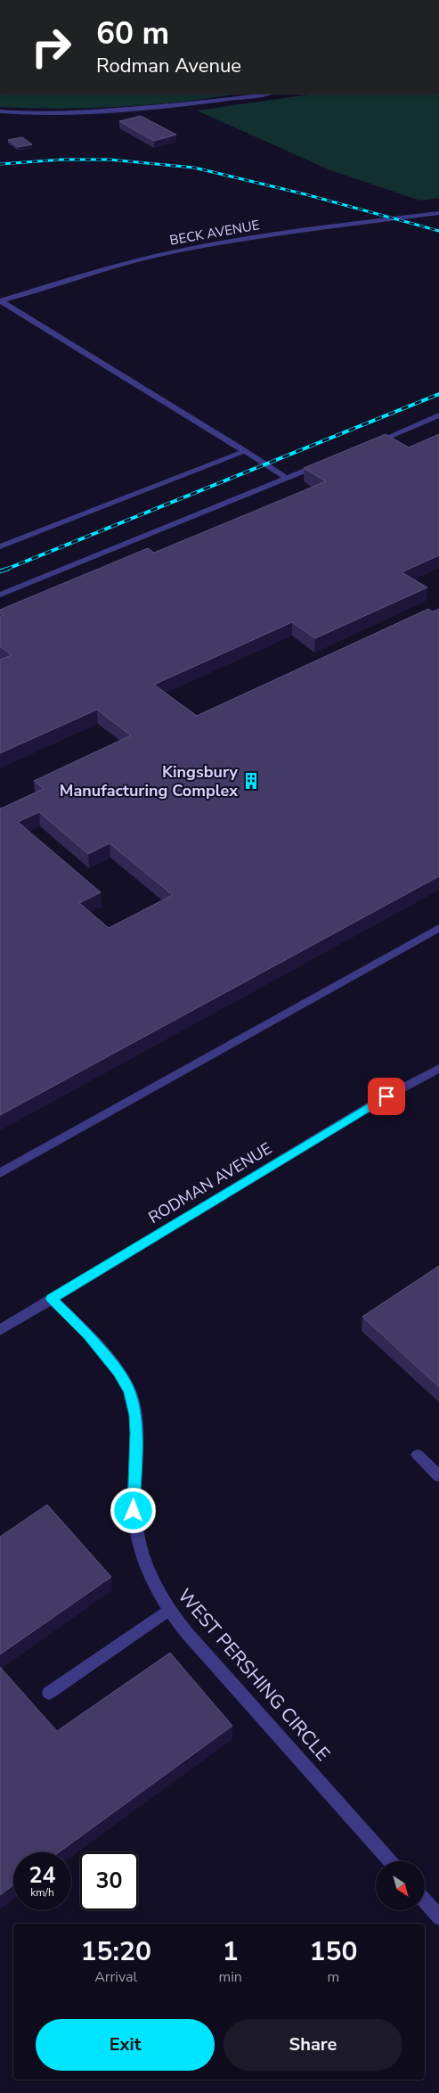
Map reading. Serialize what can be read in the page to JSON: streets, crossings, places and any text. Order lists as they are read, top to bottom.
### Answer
{
  "streets": {
    "street": ["BECK AVENUE", "RODMAN AVENUE", "WEST PERSHING CIRCLE"]
  },
  "crossings": [
    ["RODMAN AVENUE", "WEST PERSHING CIRCLE"]
  ],
  "places": {
    "building": ["Kingsbury Manufacturing Complex"]
  },
  "north": "bottom right",
  "page": {
    "turn": ["60 m", "Rodman Avenue"],
    "speed": "24 km/h",
    "limit": "30",
    "eta": [
      "15:20",
      "Arrival",
      "1",
      "min",
      "150",
      "m"
    ],
    "buttons": ["Exit", "Share"]
  }
}
